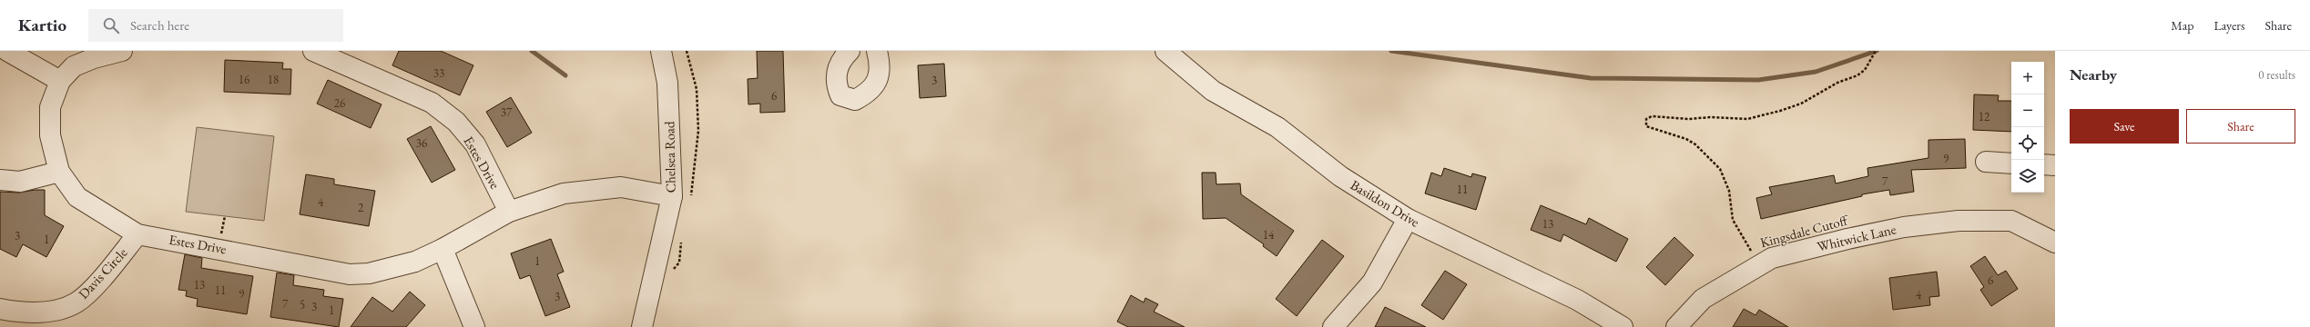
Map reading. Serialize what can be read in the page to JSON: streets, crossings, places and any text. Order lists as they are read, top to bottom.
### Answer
{
  "streets": {
    "street": [
      "Chelsea Road",
      "Estes Drive",
      "Basildon Drive",
      "Whitwick Lane",
      "Davis Circle"
    ],
    "path": ["Kingsdale Cutoff"]
  },
  "crossings": [
    ["Chelsea Road", "Estes Drive"],
    ["Estes Drive", "Davis Circle"]
  ],
  "house_numbers": [
    "33",
    "16",
    "18",
    "3",
    "6",
    "26",
    "37",
    "12",
    "36",
    "9",
    "7",
    "11",
    "4",
    "2",
    "13",
    "14",
    "3",
    "1",
    "1",
    "6",
    "13",
    "11",
    "9",
    "4",
    "3",
    "7",
    "5",
    "3",
    "1"
  ],
  "page": {
    "header": "Kartio",
    "search": "Search here",
    "nav": ["Map", "Layers", "Share"],
    "heading": ["Nearby", "0 results"],
    "map_buttons": ["+", "−"],
    "buttons": ["Save", "Share"]
  }
}
